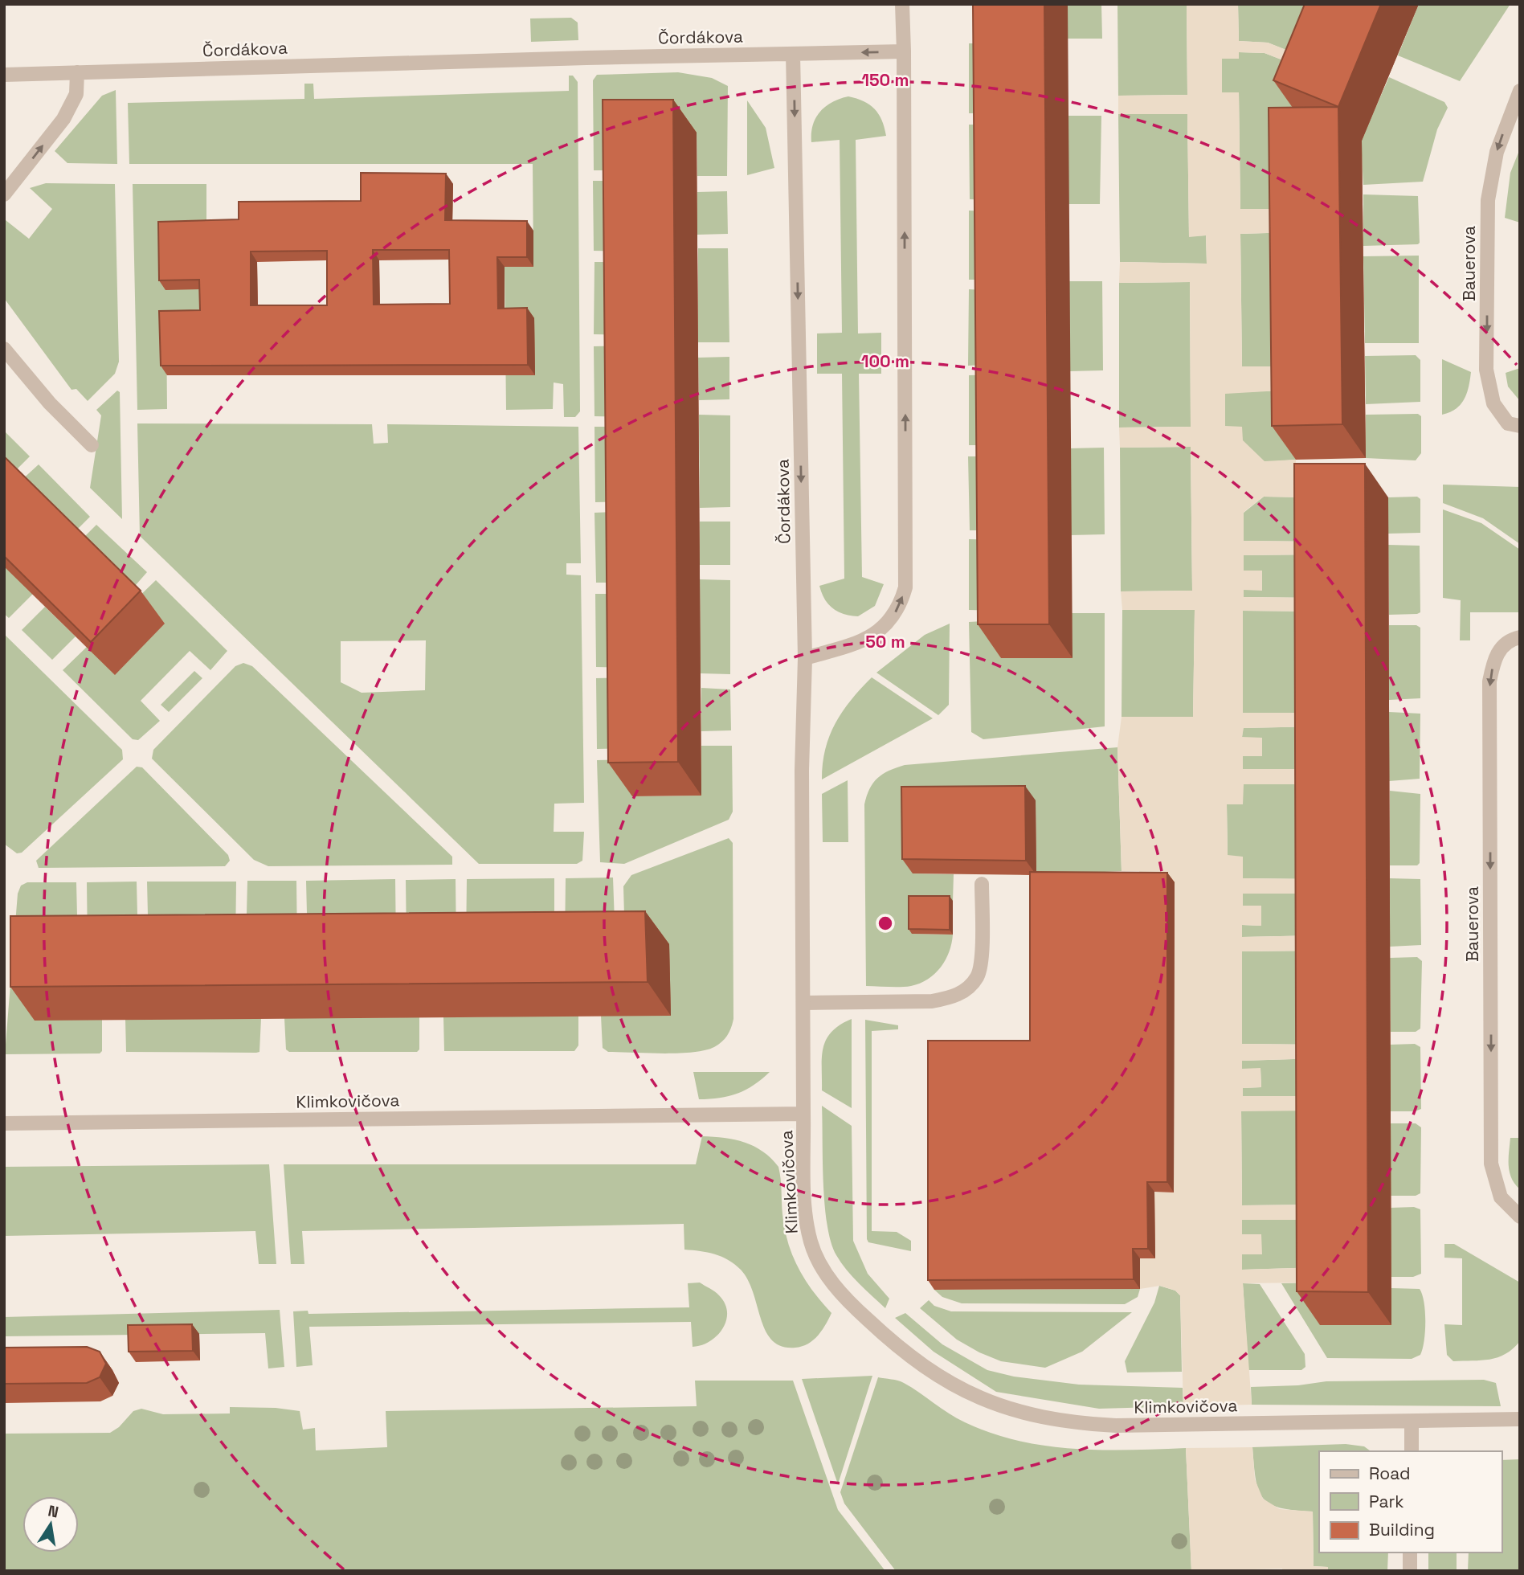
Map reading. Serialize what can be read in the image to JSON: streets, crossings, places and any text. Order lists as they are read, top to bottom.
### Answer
{
  "streets": {
    "street": ["Čordákova", "Bauerova", "Klimkovičova"]
  },
  "crossings": [
    ["Čordákova", "Klimkovičova"]
  ],
  "one_way": ["Bauerova"],
  "legend": ["Road", "Park", "Building"],
  "north": "top",
  "rings": ["150 m", "100 m", "50 m"]
}
